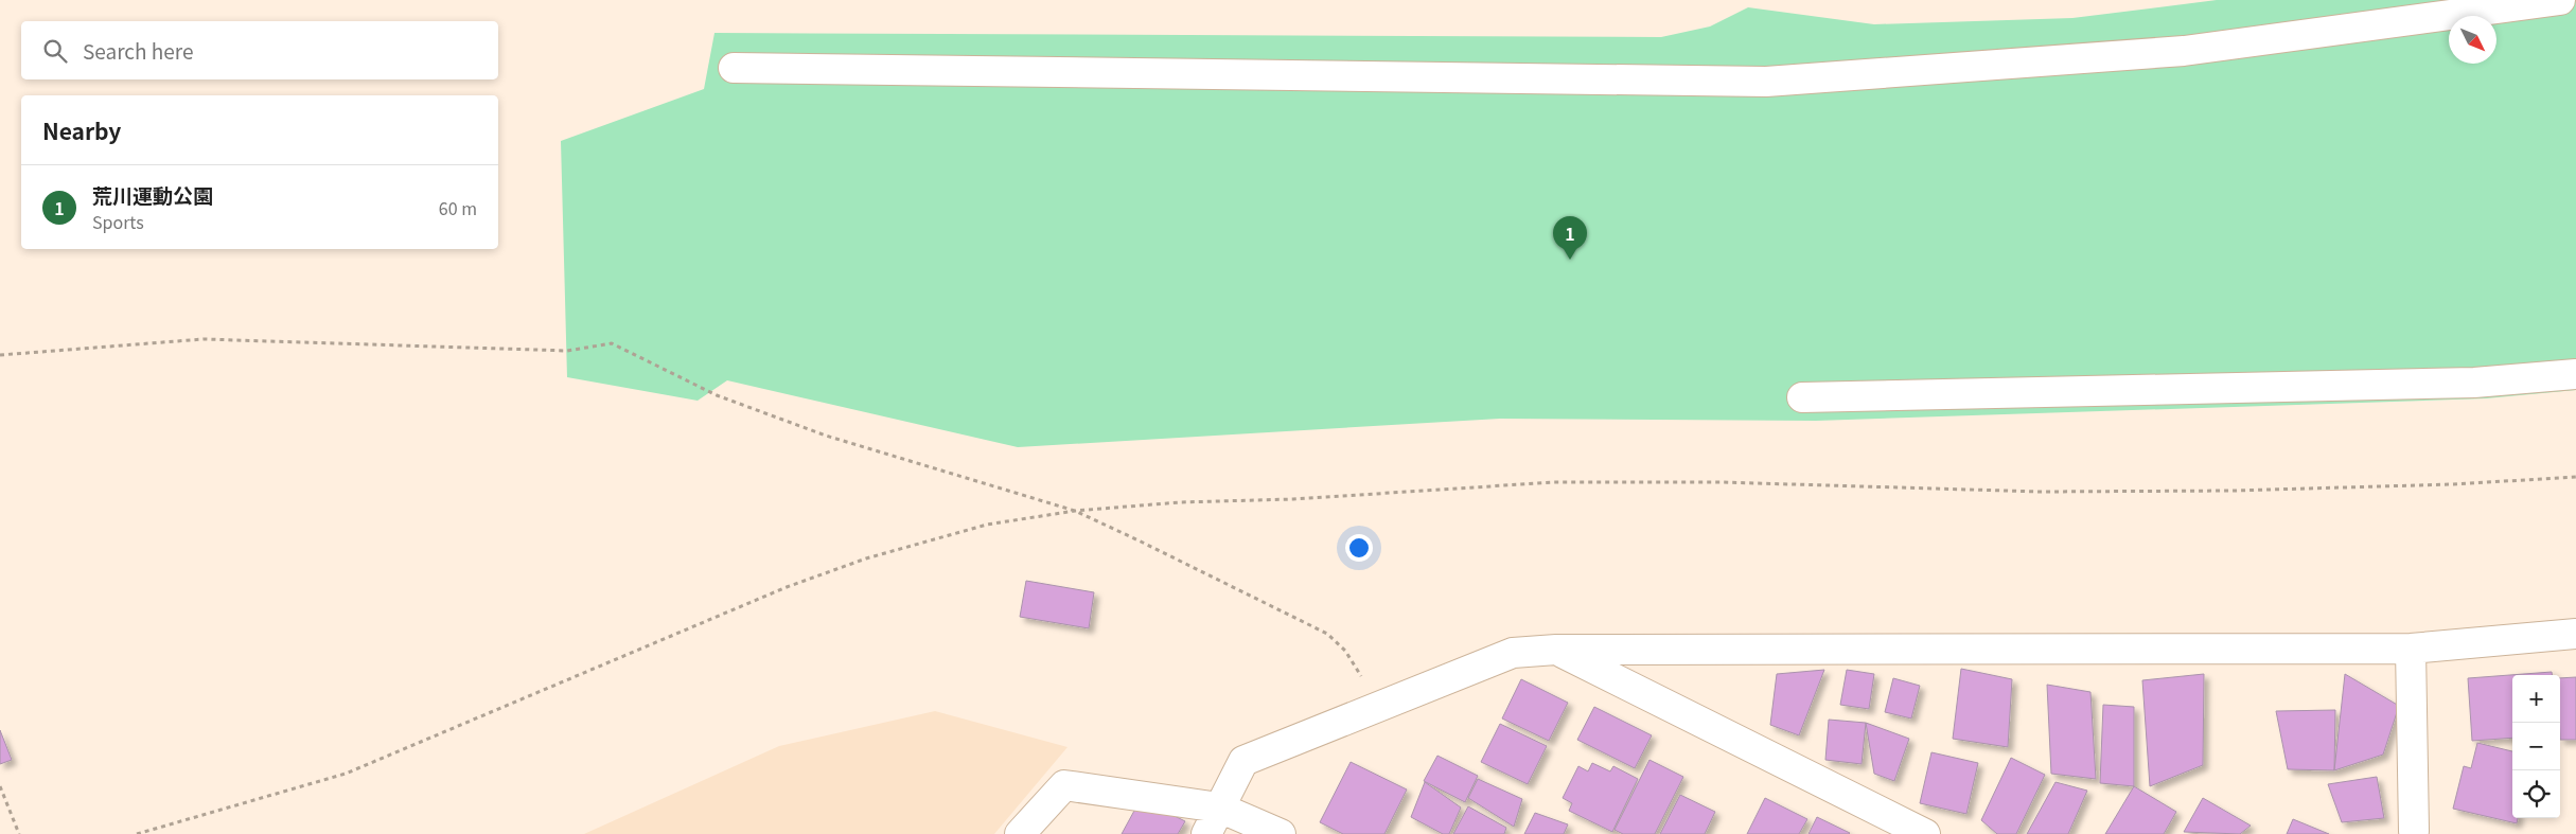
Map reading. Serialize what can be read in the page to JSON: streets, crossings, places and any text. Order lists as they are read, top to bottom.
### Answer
{
  "north": "bottom right",
  "page": {
    "search": "Search here",
    "heading": "Nearby",
    "list": [
      {
        "mark": "1",
        "name": "荒川運動公園",
        "note": "Sports",
        "value": "60 m"
      }
    ],
    "pins": "1",
    "map_buttons": ["+", "−"]
  }
}
